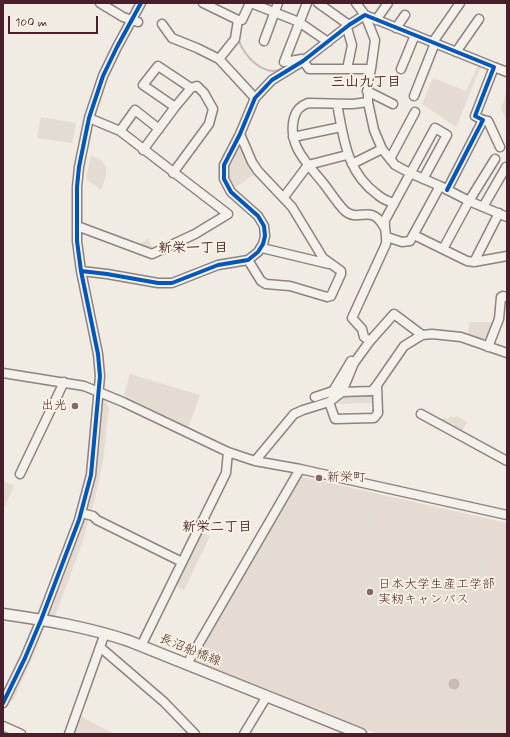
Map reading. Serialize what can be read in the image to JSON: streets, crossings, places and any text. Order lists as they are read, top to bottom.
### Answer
{
  "streets": {
    "main road": ["長沼船橋線"]
  },
  "districts": ["三山九丁目", "新栄一丁目", "新栄二丁目"],
  "places": ["出光", "新栄町", "日本大学生産工学部 実籾キャンパス"],
  "scale_bar": "100 m"
}
